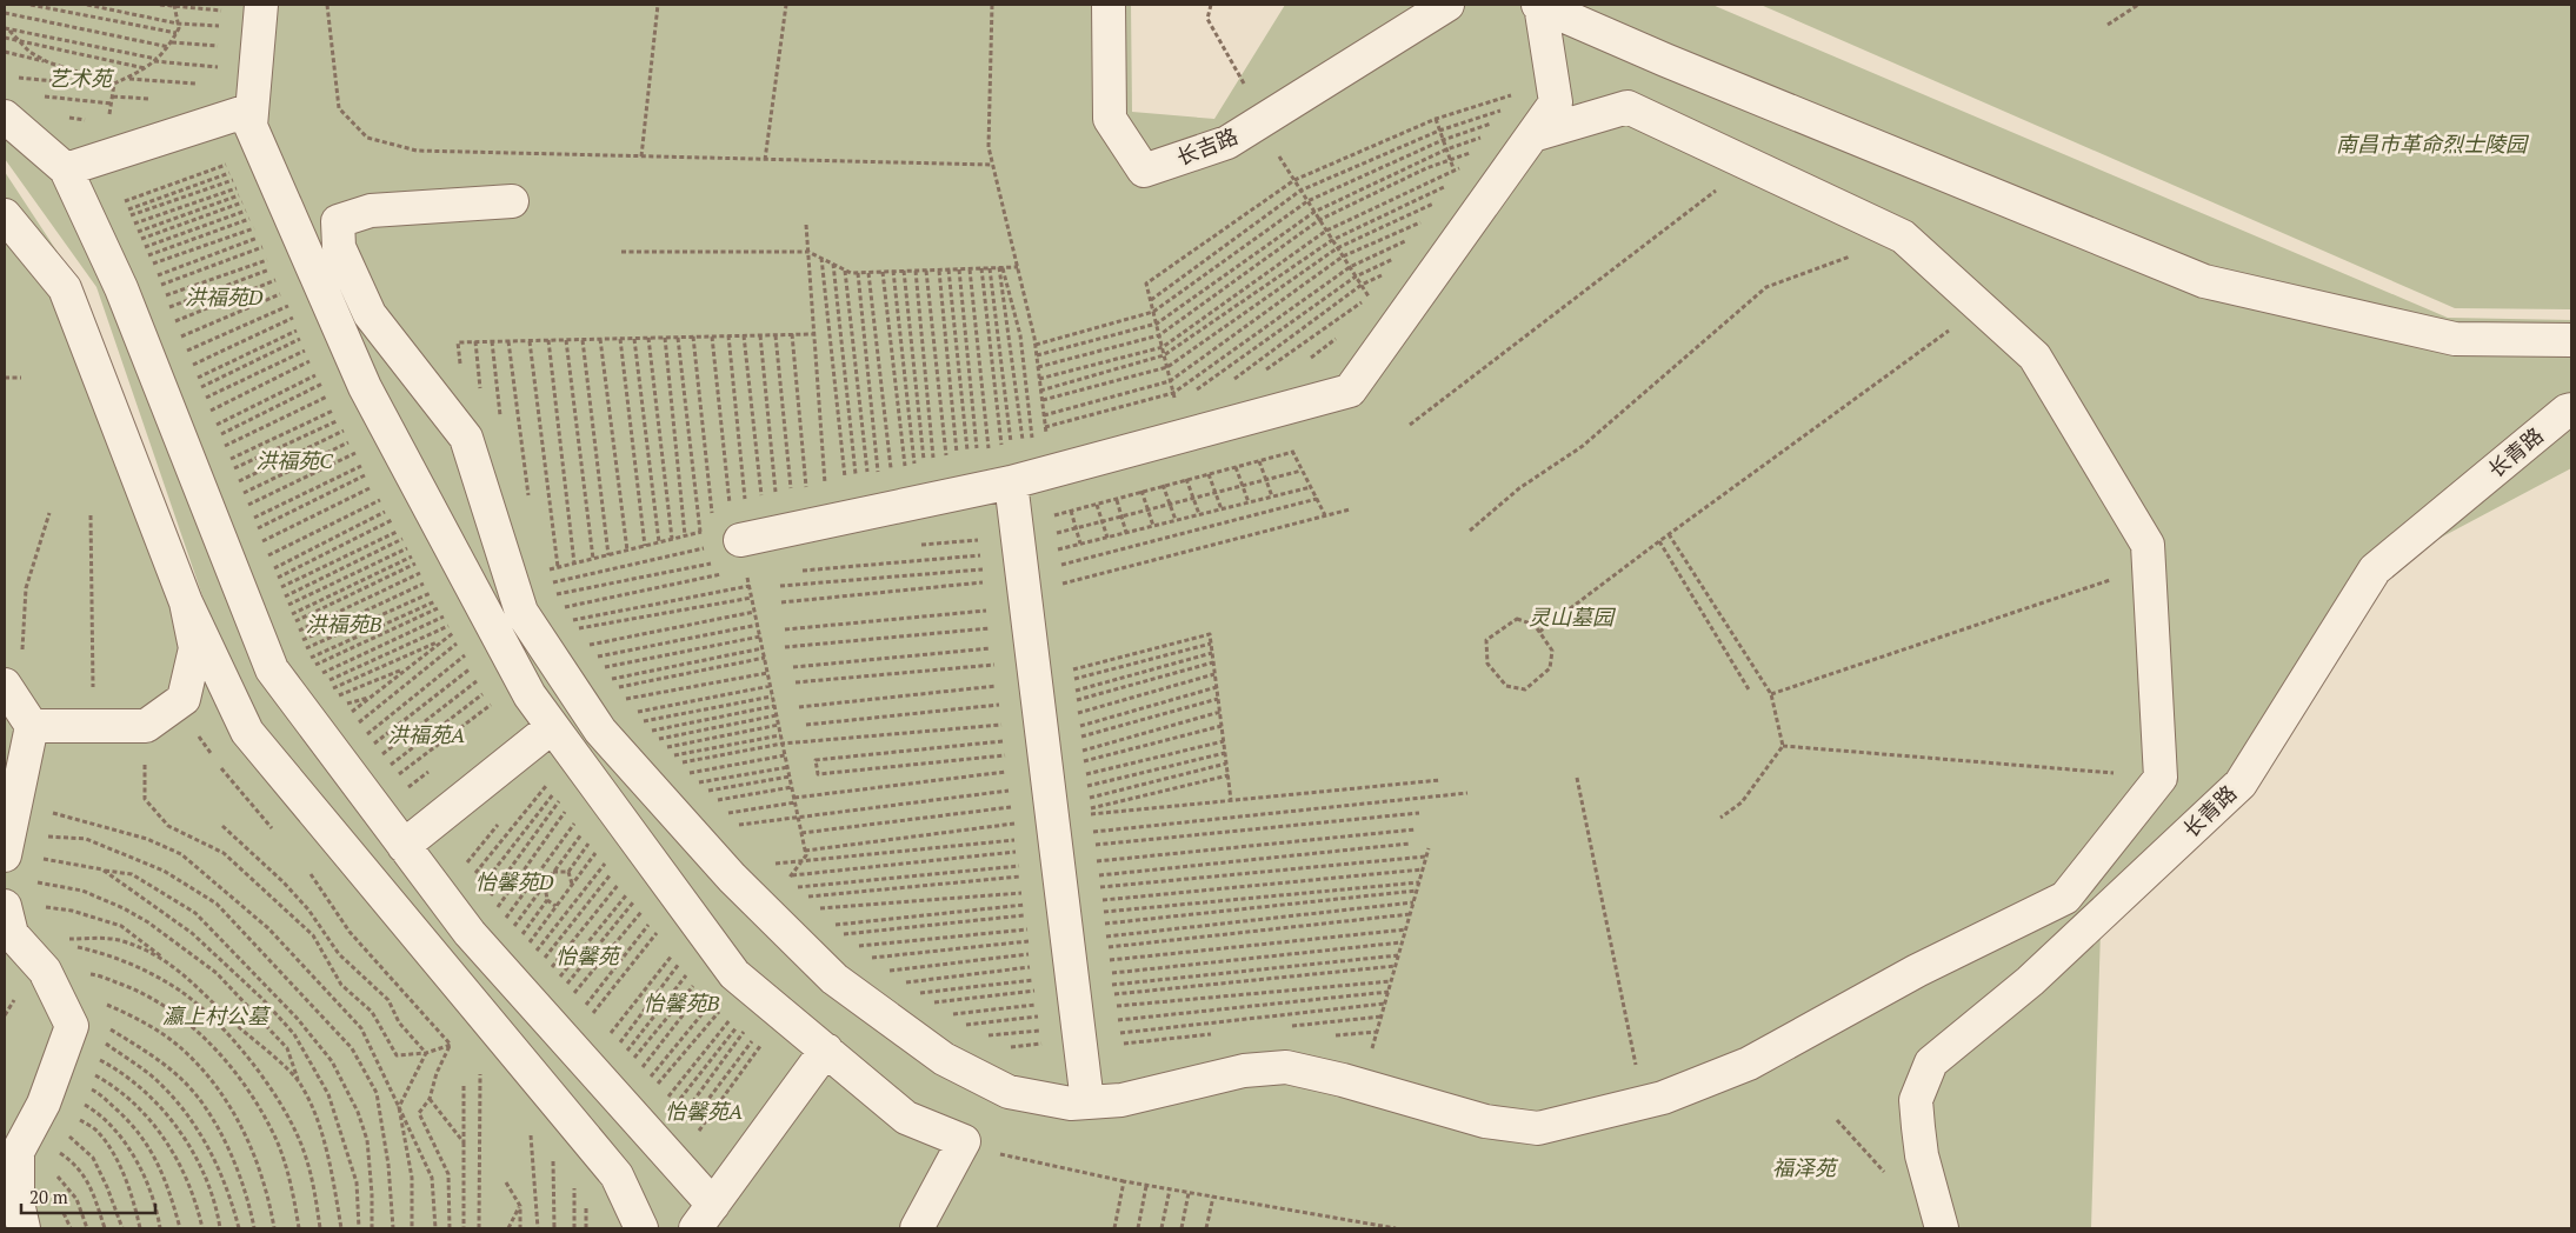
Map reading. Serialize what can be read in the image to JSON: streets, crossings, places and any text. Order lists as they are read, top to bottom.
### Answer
{
  "streets": {
    "street": ["长吉路", "长青路"]
  },
  "parks": [
    "艺术苑",
    "南昌市革命烈士陵园",
    "洪福苑D",
    "洪福苑C",
    "灵山墓园",
    "洪福苑B",
    "洪福苑A",
    "怡馨苑D",
    "怡馨苑",
    "怡馨苑B",
    "瀛上村公墓",
    "怡馨苑A",
    "福泽苑"
  ],
  "scale_bar": "20 m"
}
